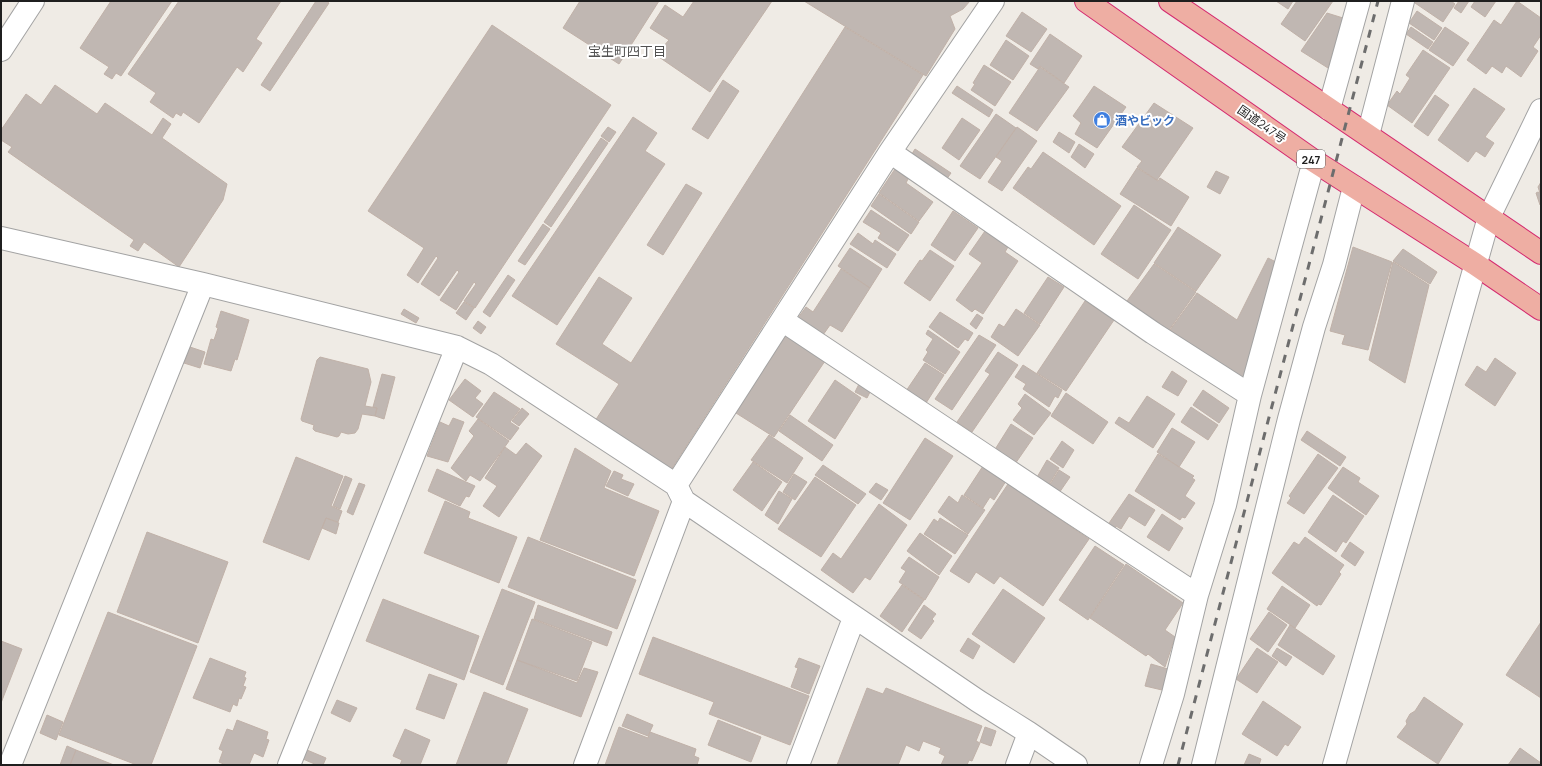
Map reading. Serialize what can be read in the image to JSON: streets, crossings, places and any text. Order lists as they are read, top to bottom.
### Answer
{
  "streets": {
    "highway": ["国道247号", "247"]
  },
  "districts": ["宝生町四丁目"],
  "places": {
    "shop": ["酒やビック"]
  }
}
